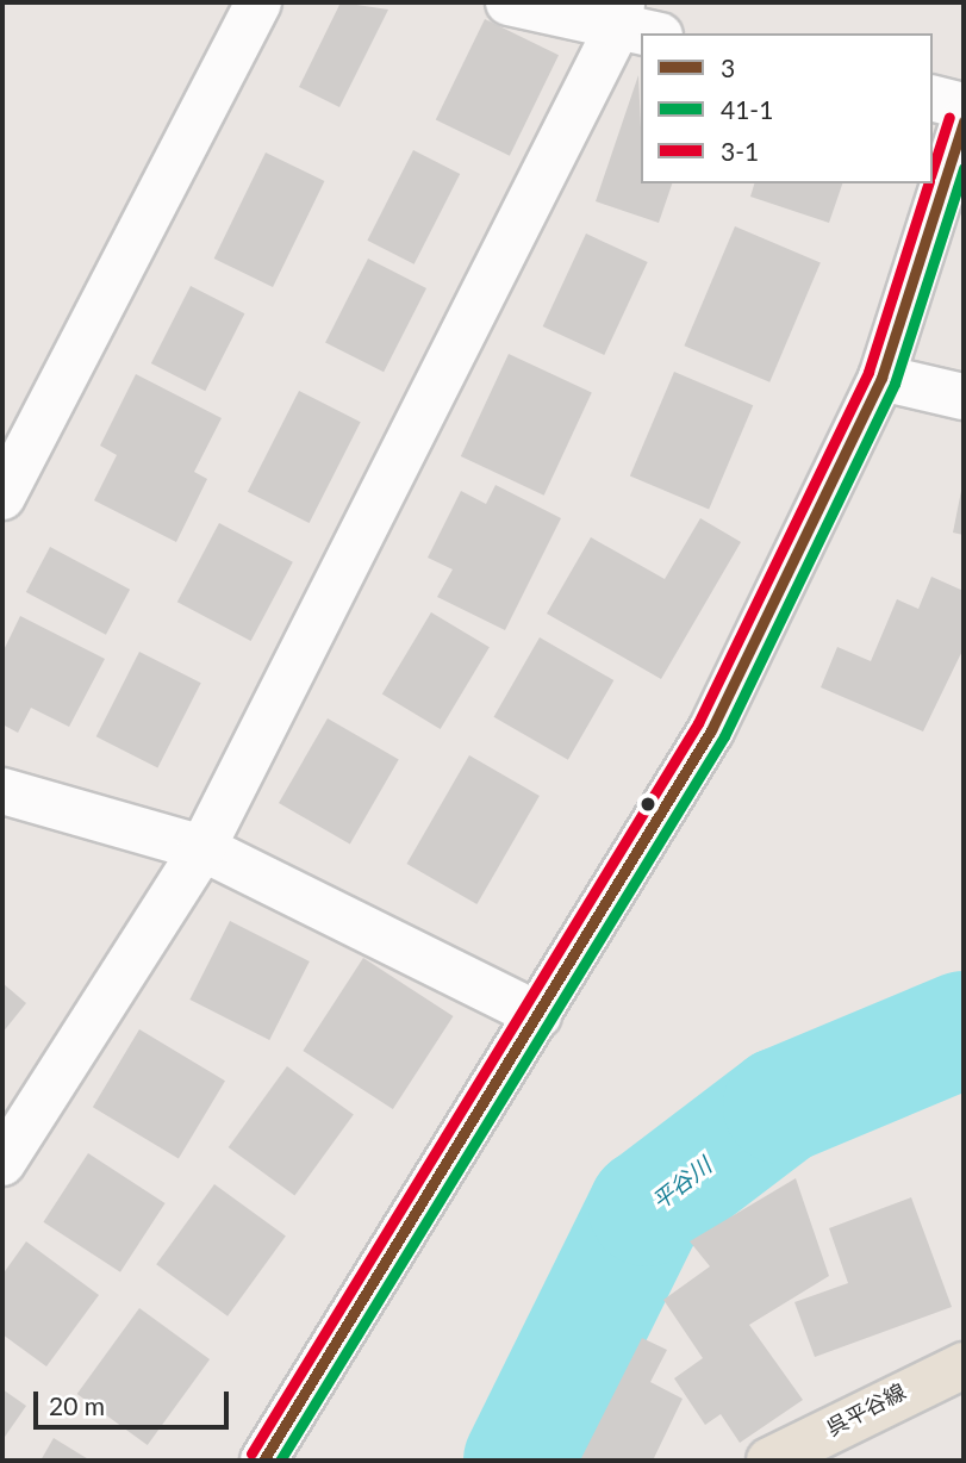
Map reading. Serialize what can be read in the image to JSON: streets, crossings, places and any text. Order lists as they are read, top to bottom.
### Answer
{
  "streets": {
    "main road": ["呉平谷線"]
  },
  "water": ["平谷川"],
  "lines": ["transit line 3-1", "transit line 3", "transit line 41-1"],
  "legend": ["3", "41-1", "3-1"],
  "scale_bar": "20 m"
}
